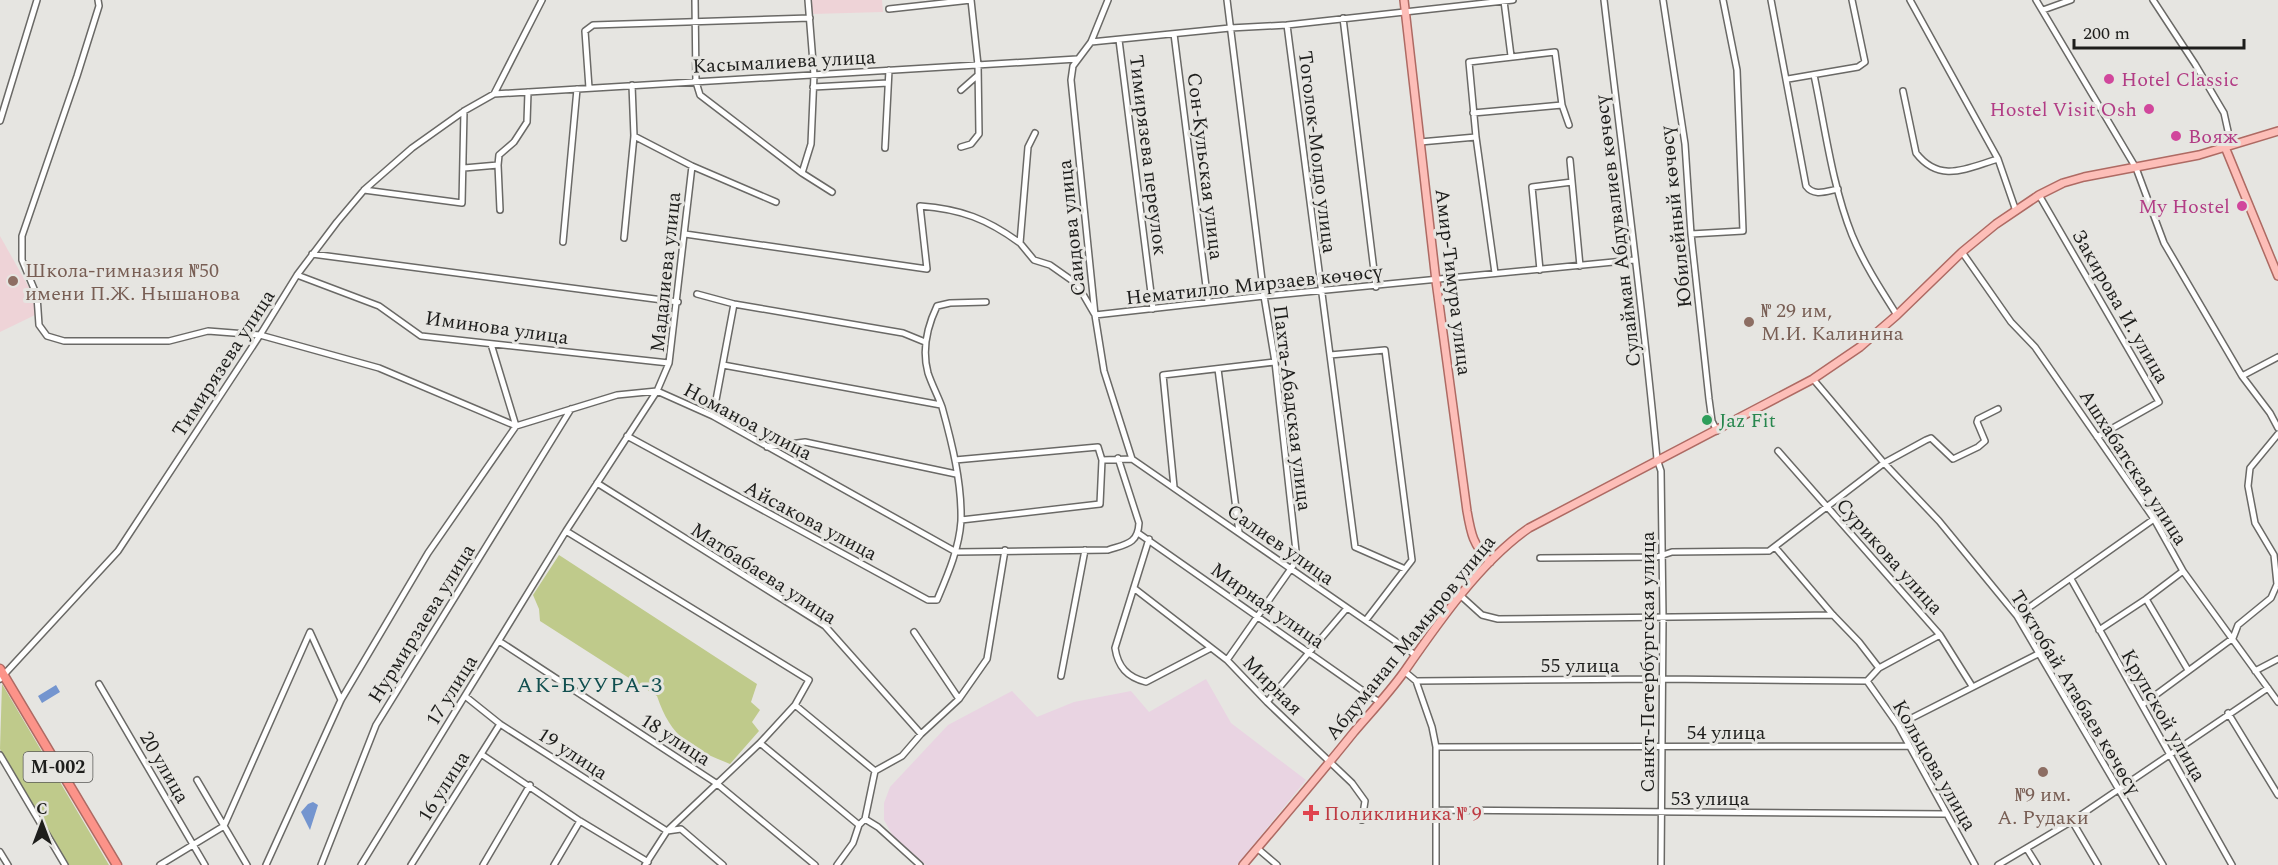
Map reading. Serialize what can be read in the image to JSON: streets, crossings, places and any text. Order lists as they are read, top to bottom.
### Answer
{
  "streets": {
    "highway": ["M-002"],
    "main road": ["Амир-Тимура улица", "Абдуманап Мамыров улица"],
    "street": [
      "Касымалиева улица",
      "Тоголок-Молдо улица",
      "Тимирязева переулок",
      "Сон-Кульская улица",
      "Юбилейный көчөсү",
      "Саидова улица",
      "Сулайман Абдувалиев көчөсү",
      "Мадалиева улица",
      "Нематилло Мирзаев көчөсү",
      "Закирова И. улица",
      "Иминова улица",
      "Тимирязева улица",
      "Пахта-Абадская улица",
      "Номаноа улица",
      "Ашхабатская улица",
      "Айсакова улица",
      "Салиев улица",
      "Сурикова улица",
      "Матбабаева улица",
      "Мирная улица",
      "Нурмирзаева улица",
      "Санкт-Петербургская улица",
      "55 улица",
      "Мирная",
      "17 улица",
      "Токтобай Атабаев көчөсү",
      "Крупской улица",
      "54 улица",
      "18 улица",
      "19 улица",
      "Кольцова улица",
      "20 улица",
      "16 улица",
      "53 улица"
    ]
  },
  "crossings": [
    ["Касымалиева улица", "Саидова улица"],
    ["Касымалиева улица", "Тимирязева улица"],
    ["Тоголок-Молдо улица", "Нематилло Мирзаев көчөсү"],
    ["Тимирязева переулок", "Нематилло Мирзаев көчөсү"],
    ["Сон-Кульская улица", "Нематилло Мирзаев көчөсү"],
    ["Юбилейный көчөсү", "Абдуманап Мамыров улица"],
    ["Саидова улица", "Нематилло Мирзаев көчөсү"],
    ["Саидова улица", "Салиев улица"],
    ["Сулайман Абдувалиев көчөсү", "Нематилло Мирзаев көчөсү"],
    ["Сулайман Абдувалиев көчөсү", "Абдуманап Мамыров улица"],
    ["Сулайман Абдувалиев көчөсү", "Санкт-Петербургская улица"],
    ["Мадалиева улица", "Иминова улица"],
    ["Мадалиева улица", "Номаноа улица"],
    ["Мадалиева улица", "Айсакова улица"],
    ["Мадалиева улица", "Матбабаева улица"],
    ["Мадалиева улица", "17 улица"],
    ["Амир-Тимура улица", "Нематилло Мирзаев көчөсү"],
    ["Амир-Тимура улица", "Абдуманап Мамыров улица"],
    ["Нематилло Мирзаев көчөсү", "Пахта-Абадская улица"],
    ["Закирова И. улица", "Ашхабатская улица"],
    ["Закирова И. улица", "Абдуманап Мамыров улица"],
    ["Иминова улица", "Тимирязева улица"],
    ["Тимирязева улица", "M-002"],
    ["Пахта-Абадская улица", "Салиев улица"],
    ["Номаноа улица", "Айсакова улица"],
    ["Номаноа улица", "Нурмирзаева улица"],
    ["Ашхабатская улица", "Абдуманап Мамыров улица"],
    ["Салиев улица", "Абдуманап Мамыров улица"],
    ["Мирная улица", "Абдуманап Мамыров улица"],
    ["Абдуманап Мамыров улица", "Санкт-Петербургская улица"],
    ["Абдуманап Мамыров улица", "Мирная"],
    ["Абдуманап Мамыров улица", "Токтобай Атабаев көчөсү"],
    ["Санкт-Петербургская улица", "55 улица"],
    ["Санкт-Петербургская улица", "54 улица"],
    ["Санкт-Петербургская улица", "53 улица"],
    ["55 улица", "Кольцова улица"],
    ["17 улица", "18 улица"],
    ["17 улица", "19 улица"],
    ["54 улица", "Кольцова улица"],
    ["19 улица", "16 улица"],
    ["Кольцова улица", "53 улица"]
  ],
  "districts": ["АК-БУУРА-3"],
  "places": {
    "other": [
      "Hotel Classic",
      "Hostel Visit Osh",
      "Вояж",
      "My Hostel",
      "Школа-гимназия №50 имени П.Ж. Нышанова",
      "№ 29 им, М.И. Калинина",
      "Jaz Fit",
      "№9 им. А. Рудаки"
    ],
    "health": ["Поликлиника № 9"]
  },
  "scale_bar": "200 m",
  "north": "top"
}
